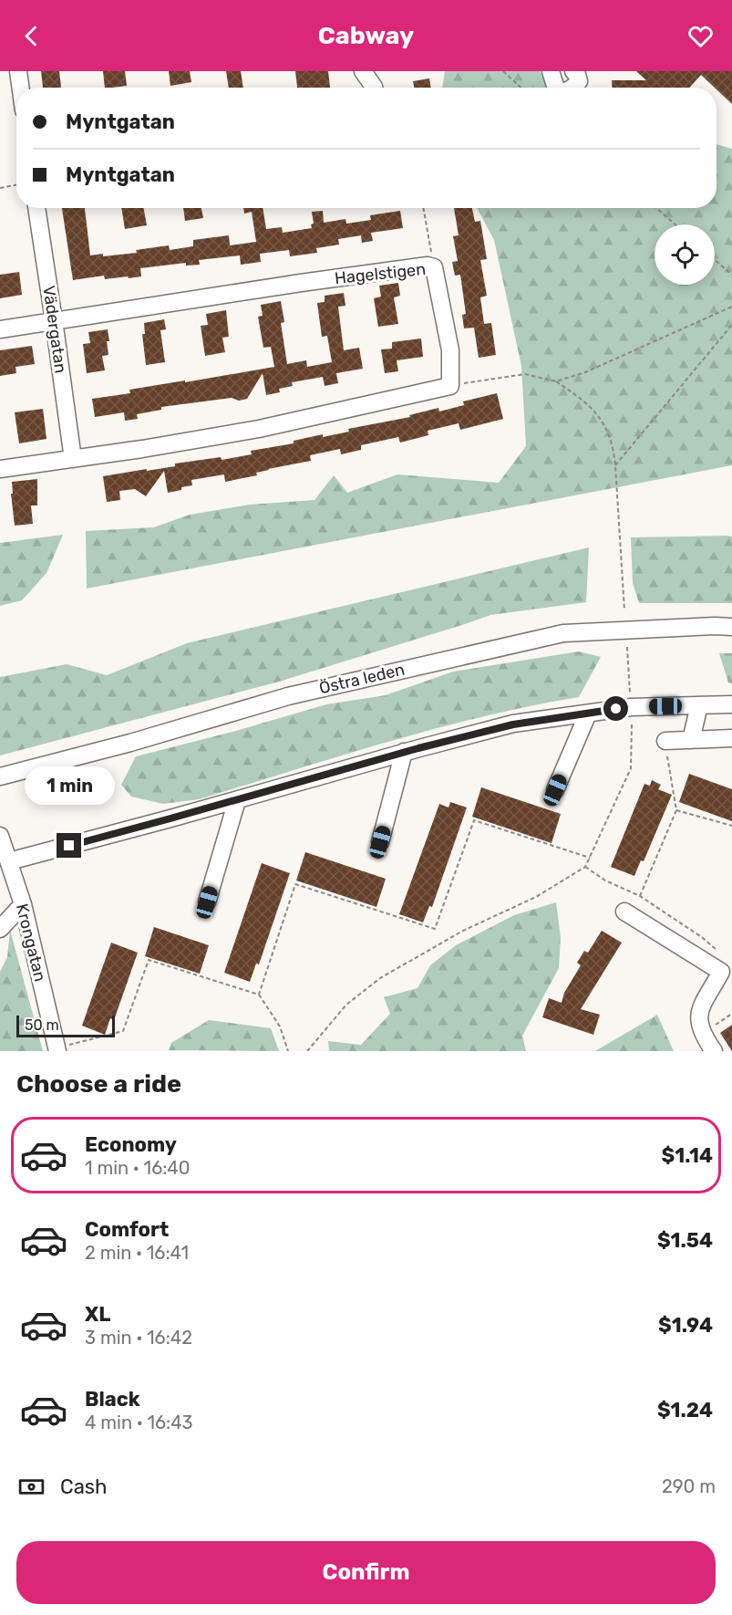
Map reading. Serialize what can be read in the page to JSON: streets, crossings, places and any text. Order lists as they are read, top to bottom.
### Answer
{
  "streets": {
    "street": [
      "Hagelstigen",
      "Vädergatan",
      "Östra leden",
      "Krongatan"
    ]
  },
  "crossings": [
    ["Hagelstigen", "Vädergatan"]
  ],
  "scale_bar": "50 m",
  "page": {
    "header": "Cabway",
    "banner": ["Myntgatan", "Myntgatan"],
    "bubble": "1 min",
    "scale": "50 m",
    "heading": "Choose a ride",
    "list": [
      {
        "name": "Economy",
        "note": "1 min · 16:40",
        "value": "$1.14"
      },
      {
        "name": "Comfort",
        "note": "2 min · 16:41",
        "value": "$1.54"
      },
      {
        "name": "XL",
        "note": "3 min · 16:42",
        "value": "$1.94"
      },
      {
        "name": "Black",
        "note": "4 min · 16:43",
        "value": "$1.24"
      }
    ],
    "pay": ["Cash", "290 m"],
    "buttons": "Confirm"
  }
}
